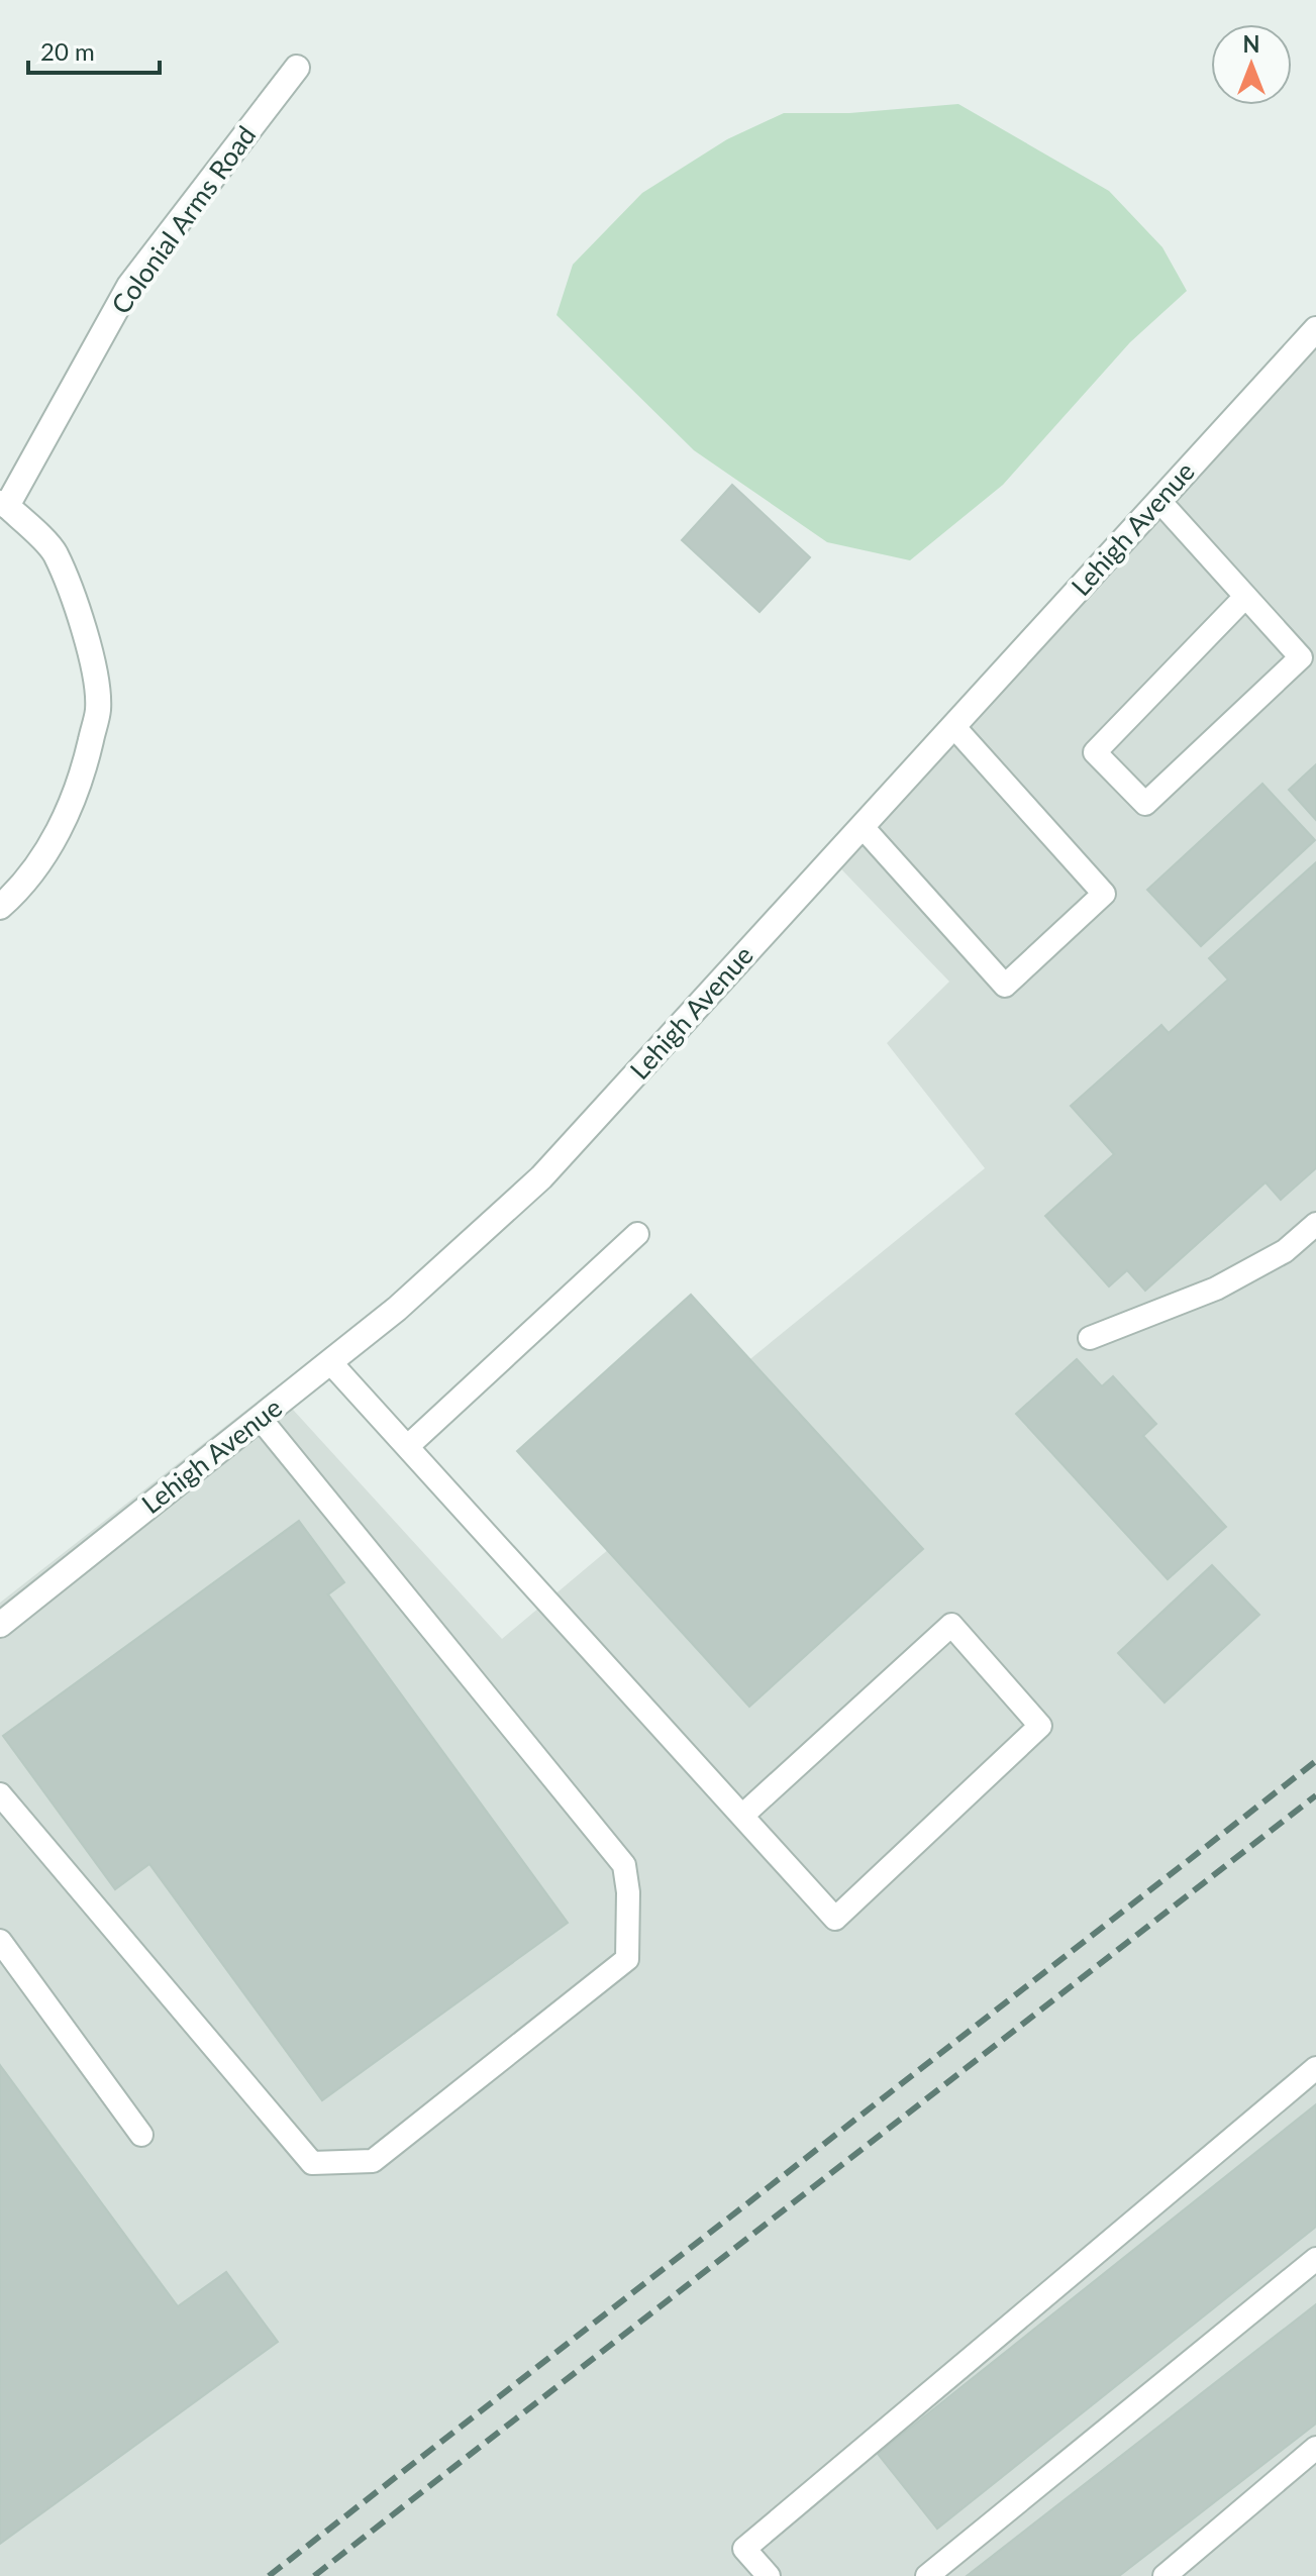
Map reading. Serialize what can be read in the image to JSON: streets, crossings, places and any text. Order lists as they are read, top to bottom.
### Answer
{
  "streets": {
    "street": ["Colonial Arms Road", "Lehigh Avenue"]
  },
  "scale_bar": "20 m",
  "north": "top"
}
